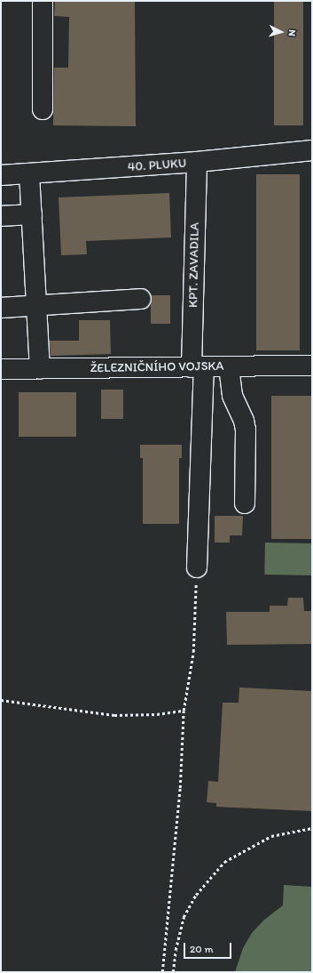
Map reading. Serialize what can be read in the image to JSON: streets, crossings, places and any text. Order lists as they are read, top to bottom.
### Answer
{
  "streets": {
    "street": ["40. PLUKU", "KPT. ZAVADILA", "ŽELEZNIČNÍHO VOJSKA"]
  },
  "crossings": [
    ["40. PLUKU", "KPT. ZAVADILA"],
    ["KPT. ZAVADILA", "ŽELEZNIČNÍHO VOJSKA"]
  ],
  "scale_bar": "20 m",
  "north": "right"
}
